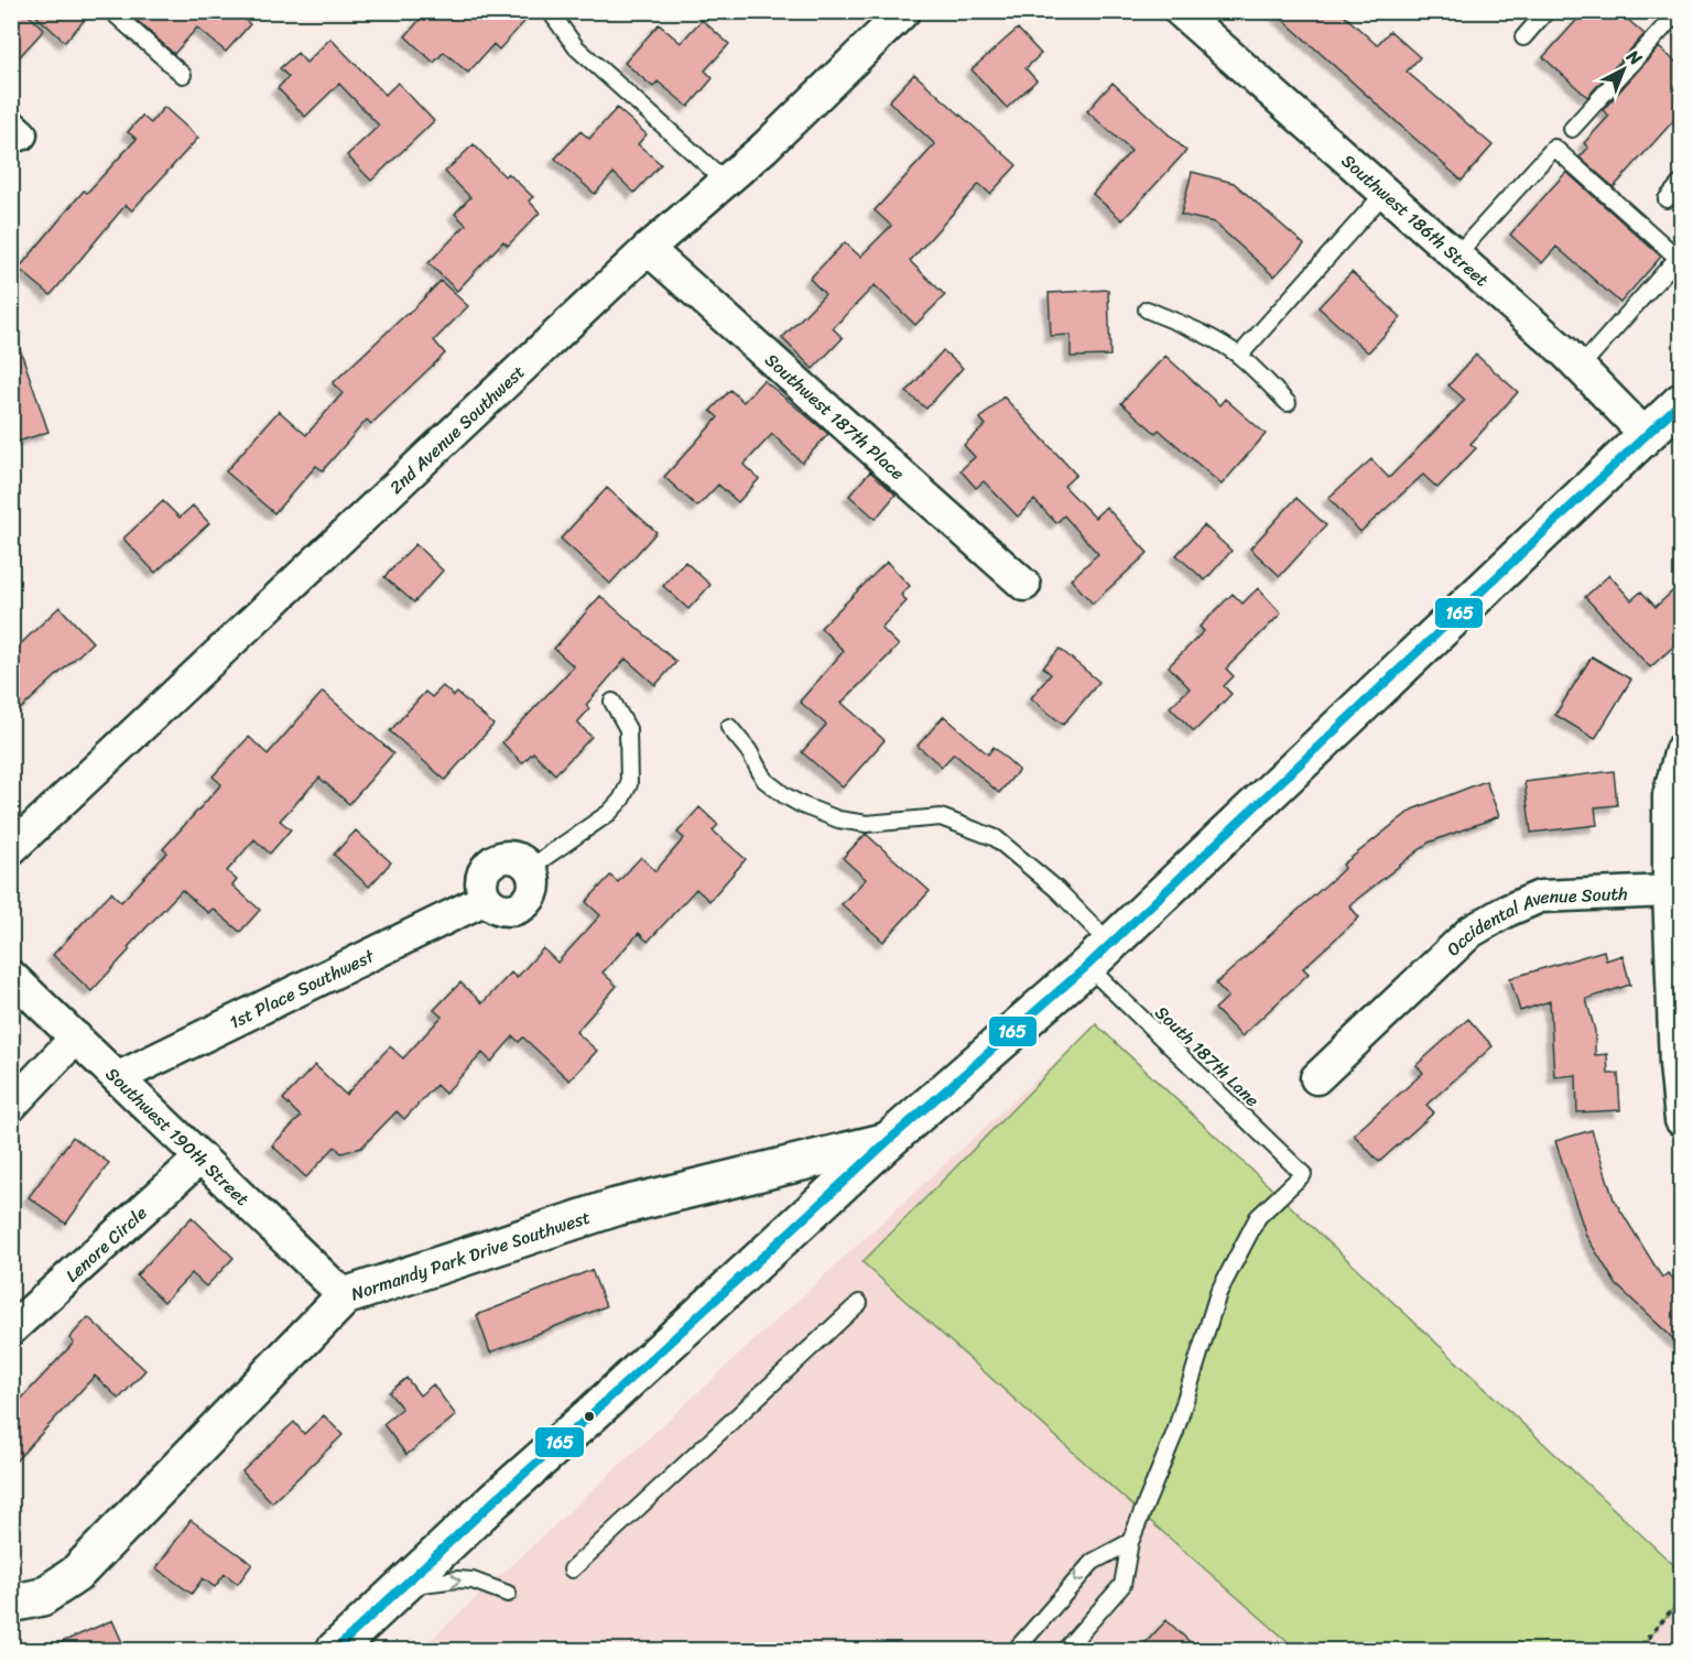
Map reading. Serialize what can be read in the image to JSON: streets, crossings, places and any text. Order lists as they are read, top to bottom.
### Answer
{
  "streets": {
    "main road": ["Normandy Park Drive Southwest"],
    "street": [
      "Southwest 186th Street",
      "Southwest 187th Place",
      "2nd Avenue Southwest",
      "Occidental Avenue South",
      "1st Place Southwest",
      "Southwest 190th Street",
      "Lenore Circle"
    ],
    "lane": ["South 187th Lane"]
  },
  "crossings": [
    ["Southwest 187th Place", "2nd Avenue Southwest"],
    ["1st Place Southwest", "Southwest 190th Street"],
    ["Southwest 190th Street", "Lenore Circle"],
    ["Southwest 190th Street", "Normandy Park Drive Southwest"]
  ],
  "lines": ["transit line 165"],
  "north": "top right"
}
